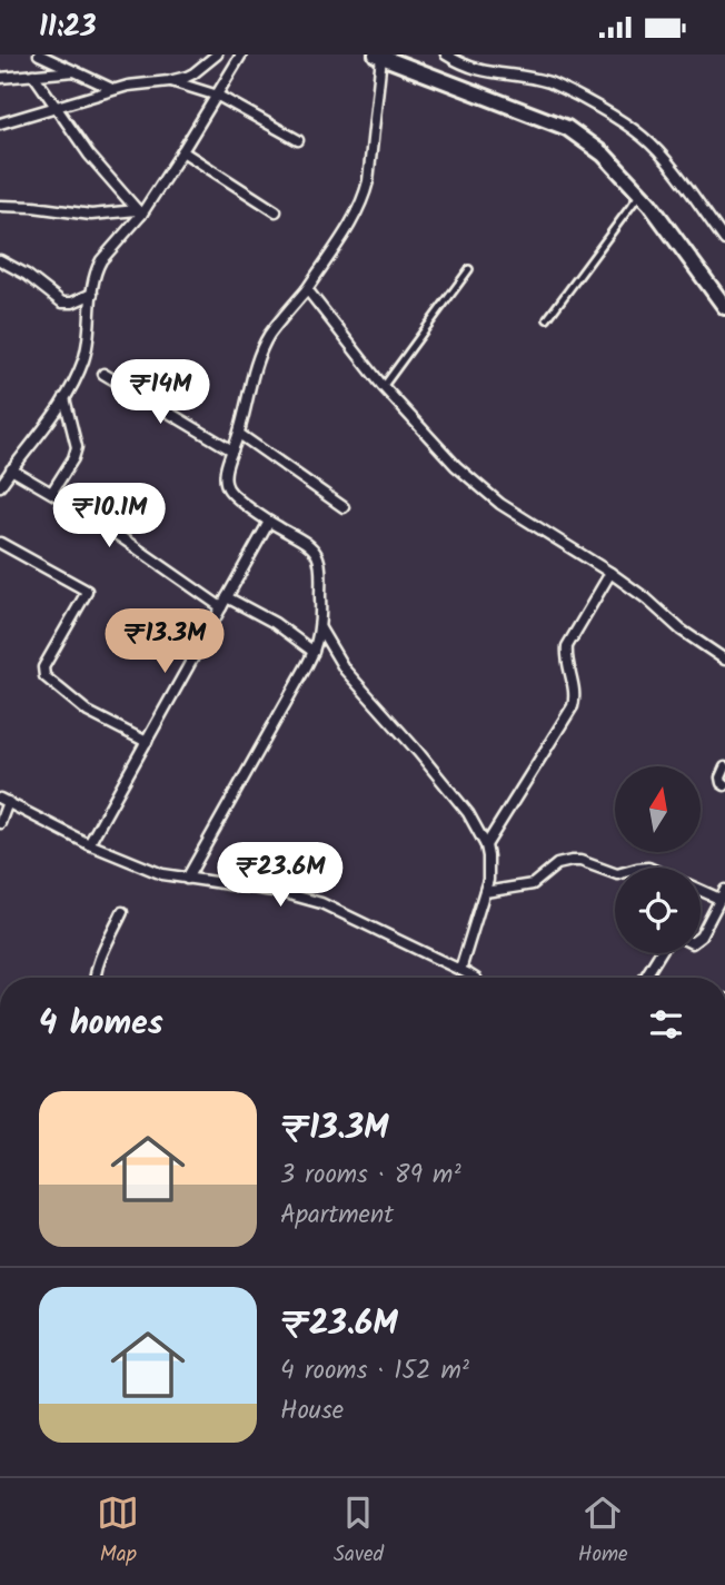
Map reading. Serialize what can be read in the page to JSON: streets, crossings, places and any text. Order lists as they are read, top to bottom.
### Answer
{
  "north": "top",
  "page": {
    "status": "11:23",
    "price": [
      "₹14M",
      "₹10.1M",
      "₹13.3M",
      "₹23.6M"
    ],
    "heading": "4 homes",
    "list": [
      {
        "name": "₹13.3M",
        "note": "3 rooms · 89 m² · Apartment"
      },
      {
        "name": "₹23.6M",
        "note": "4 rooms · 152 m² · House"
      }
    ],
    "tabs": ["Map", "Saved", "Home"]
  }
}
